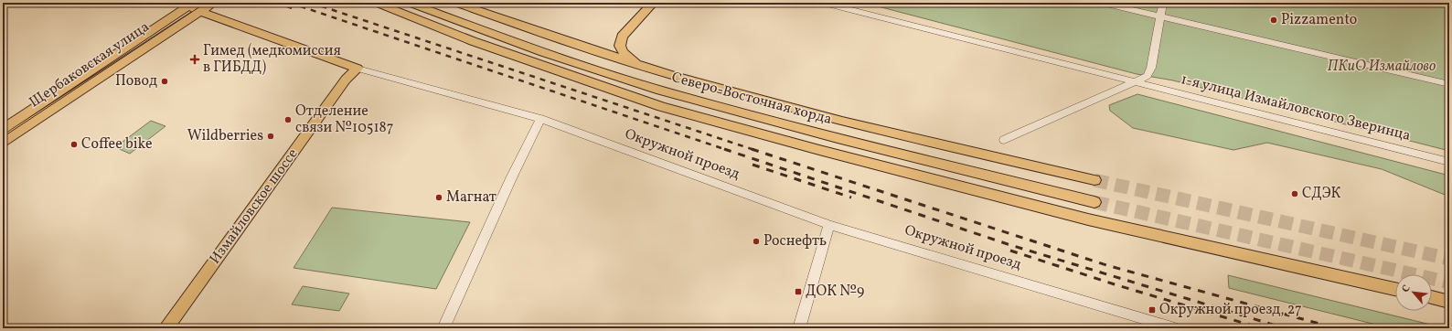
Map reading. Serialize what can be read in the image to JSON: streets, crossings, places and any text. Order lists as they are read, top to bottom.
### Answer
{
  "streets": {
    "main road": [
      "Щербаковская улица",
      "Северо-Восточная хорда",
      "Окружной проезд",
      "Измайловское шоссе"
    ],
    "street": ["1-я улица Измайловского Зверинца"]
  },
  "crossings": [
    ["Щербаковская улица", "Окружной проезд"],
    ["Окружной проезд", "Измайловское шоссе"]
  ],
  "parks": ["ПКиО Измайлово"],
  "places": {
    "other": [
      "Pizzamento",
      "Повод",
      "Отделение связи №105187",
      "Wildberries",
      "Coffee bike",
      "СДЭК",
      "Магнат",
      "Роснефть"
    ],
    "health": ["Гимед (медкомиссия в ГИБДД)"],
    "transit": ["ДОК №9", "Окружной проезд, 27"]
  },
  "north": "top left"
}
